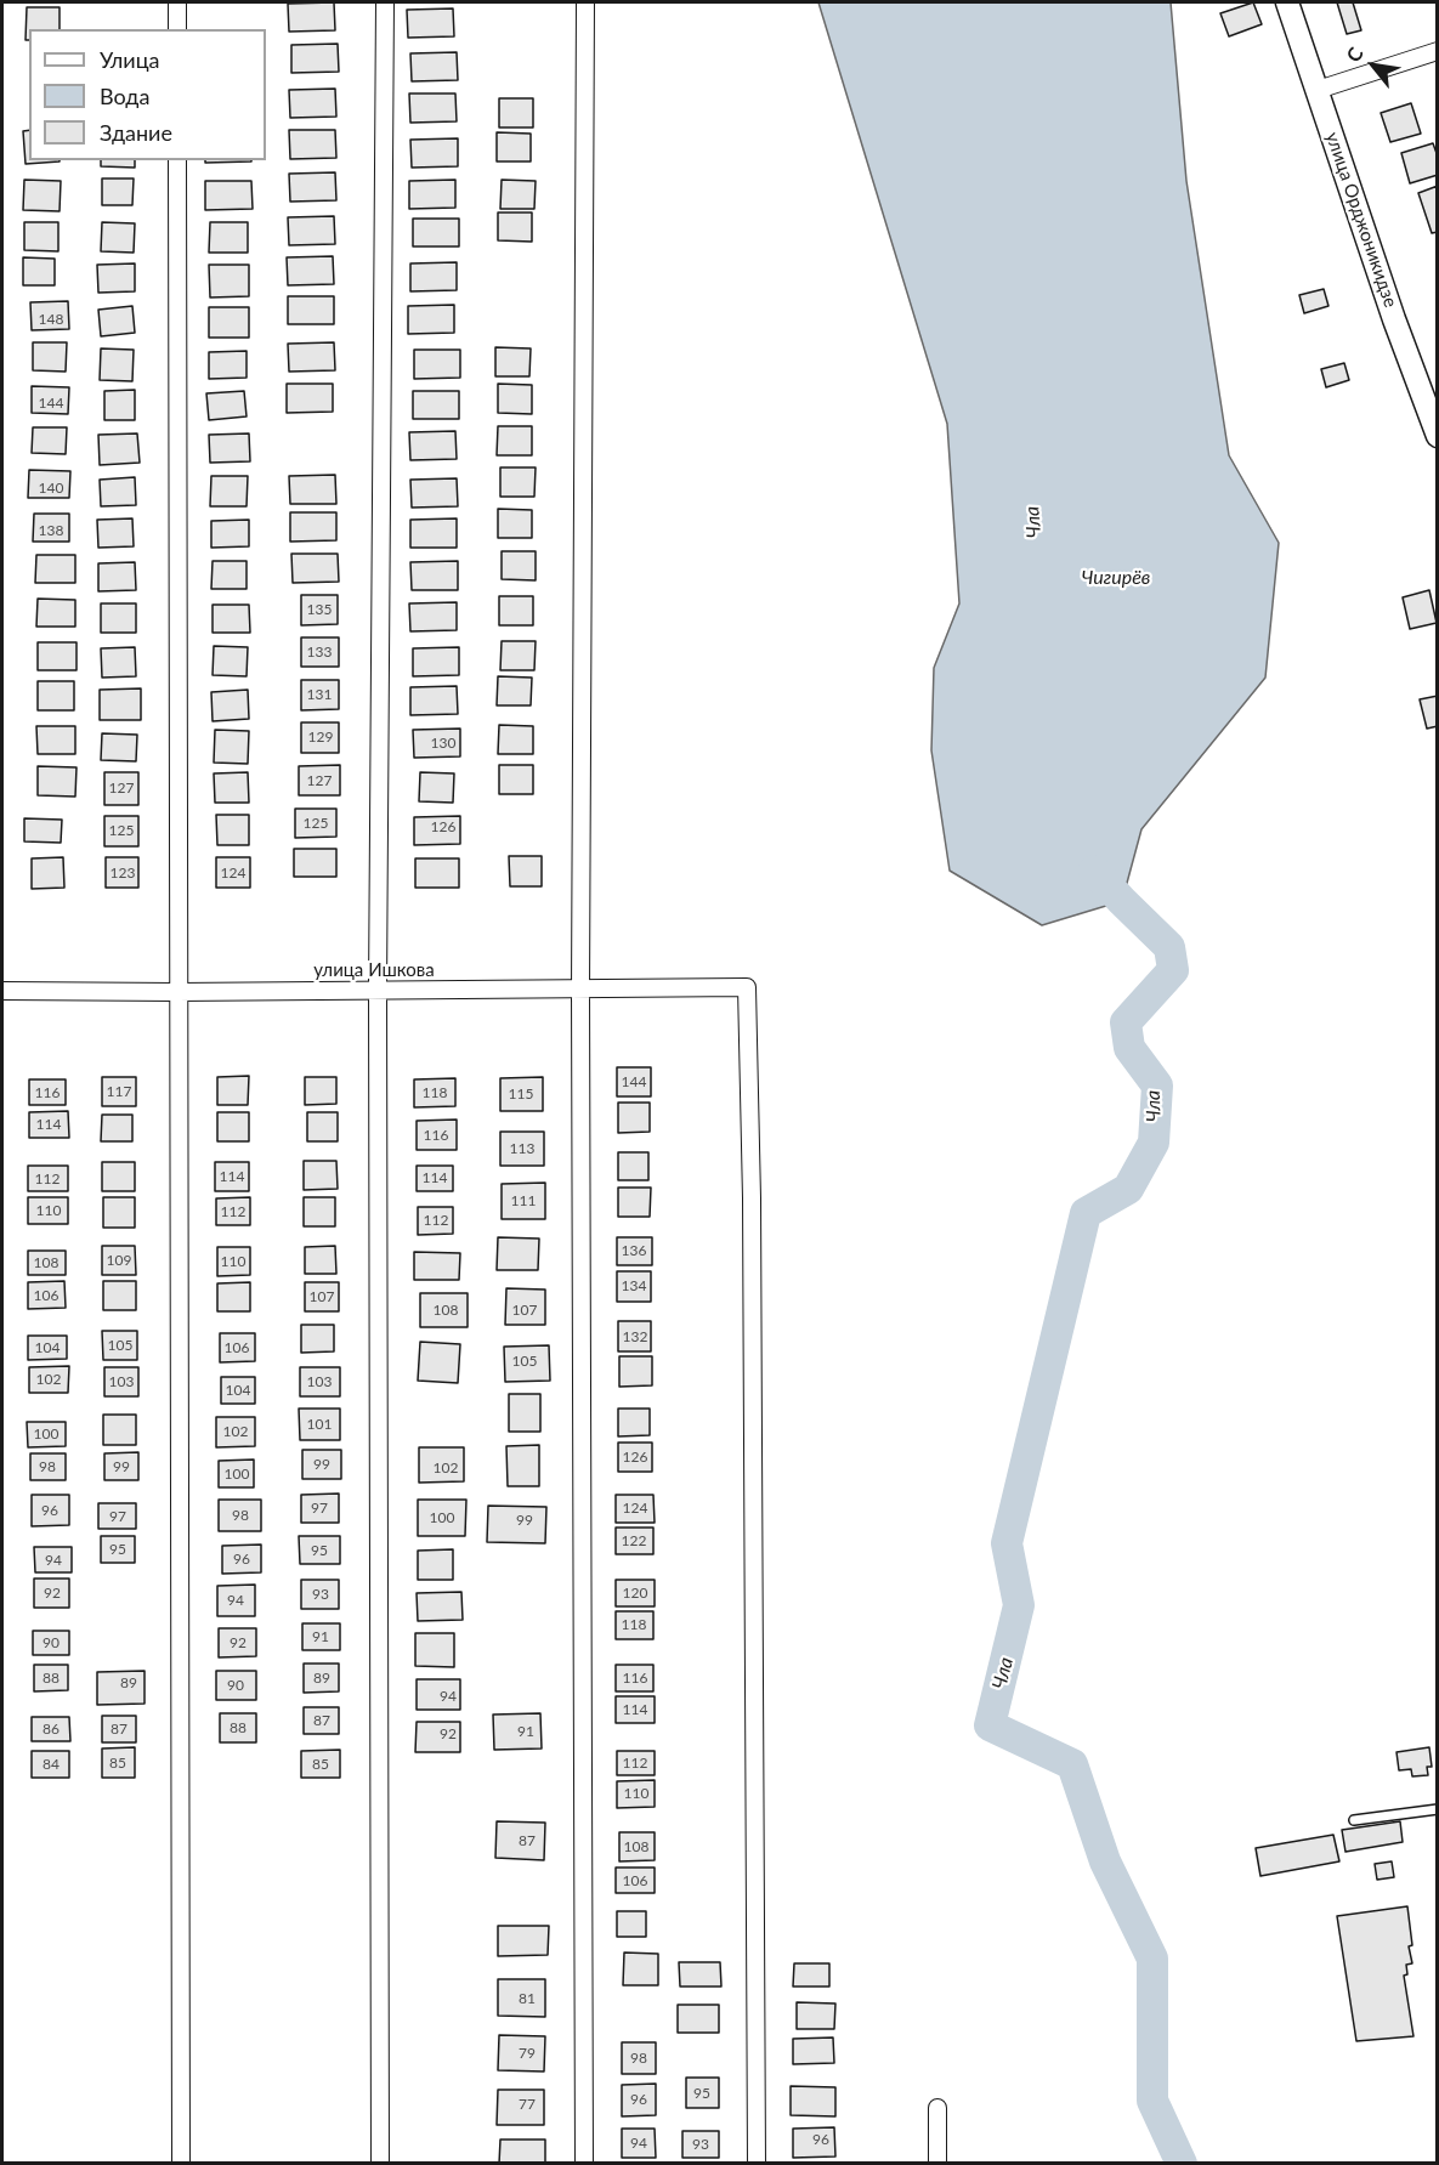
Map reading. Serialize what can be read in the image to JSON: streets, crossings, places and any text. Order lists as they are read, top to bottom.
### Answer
{
  "streets": {
    "street": ["улица Орджоникидзе", "улица Ишкова"]
  },
  "water": ["Чла", "Чигирёв"],
  "house_numbers": [
    "148",
    "144",
    "140",
    "138",
    "135",
    "133",
    "131",
    "129",
    "130",
    "127",
    "127",
    "125",
    "126",
    "125",
    "123",
    "124",
    "144",
    "117",
    "116",
    "118",
    "115",
    "114",
    "116",
    "113",
    "114",
    "114",
    "112",
    "111",
    "110",
    "112",
    "112",
    "136",
    "109",
    "110",
    "108",
    "134",
    "106",
    "107",
    "108",
    "107",
    "132",
    "105",
    "104",
    "106",
    "105",
    "102",
    "103",
    "103",
    "104",
    "101",
    "102",
    "100",
    "126",
    "99",
    "98",
    "99",
    "102",
    "100",
    "97",
    "124",
    "96",
    "98",
    "97",
    "100",
    "99",
    "122",
    "95",
    "95",
    "96",
    "94",
    "92",
    "120",
    "93",
    "94",
    "118",
    "91",
    "90",
    "92",
    "88",
    "89",
    "116",
    "89",
    "90",
    "94",
    "114",
    "87",
    "88",
    "86",
    "87",
    "91",
    "92",
    "85",
    "112",
    "84",
    "85",
    "110",
    "87",
    "108",
    "106",
    "81",
    "79",
    "98",
    "95",
    "96",
    "77",
    "96",
    "94",
    "93"
  ],
  "legend": ["Улица", "Вода", "Здание"],
  "north": "top left"
}
